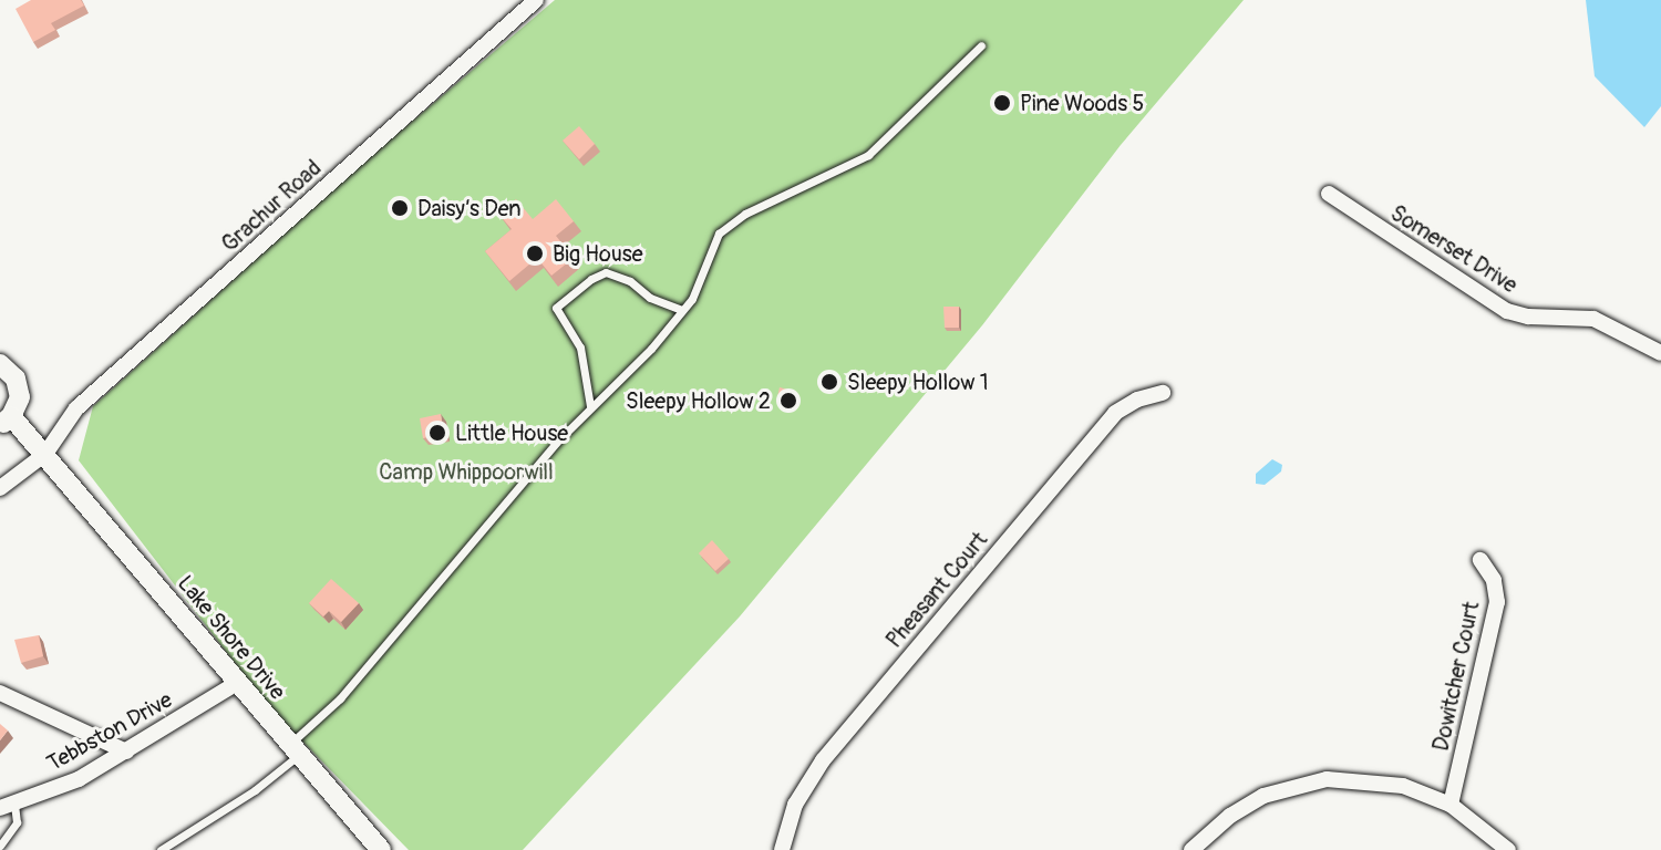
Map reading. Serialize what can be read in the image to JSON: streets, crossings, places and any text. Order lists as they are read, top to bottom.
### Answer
{
  "streets": {
    "street": [
      "Grachur Road",
      "Somerset Drive",
      "Pheasant Court",
      "Lake Shore Drive",
      "Dowitcher Court",
      "Tebbston Drive"
    ]
  },
  "crossings": [
    ["Grachur Road", "Lake Shore Drive"],
    ["Lake Shore Drive", "Tebbston Drive"]
  ],
  "parks": ["Camp Whippoorwill"],
  "places": [
    "Pine Woods 5",
    "Daisy’s Den",
    "Big House",
    "Sleepy Hollow 1",
    "Sleepy Hollow 2",
    "Little House"
  ]
}
